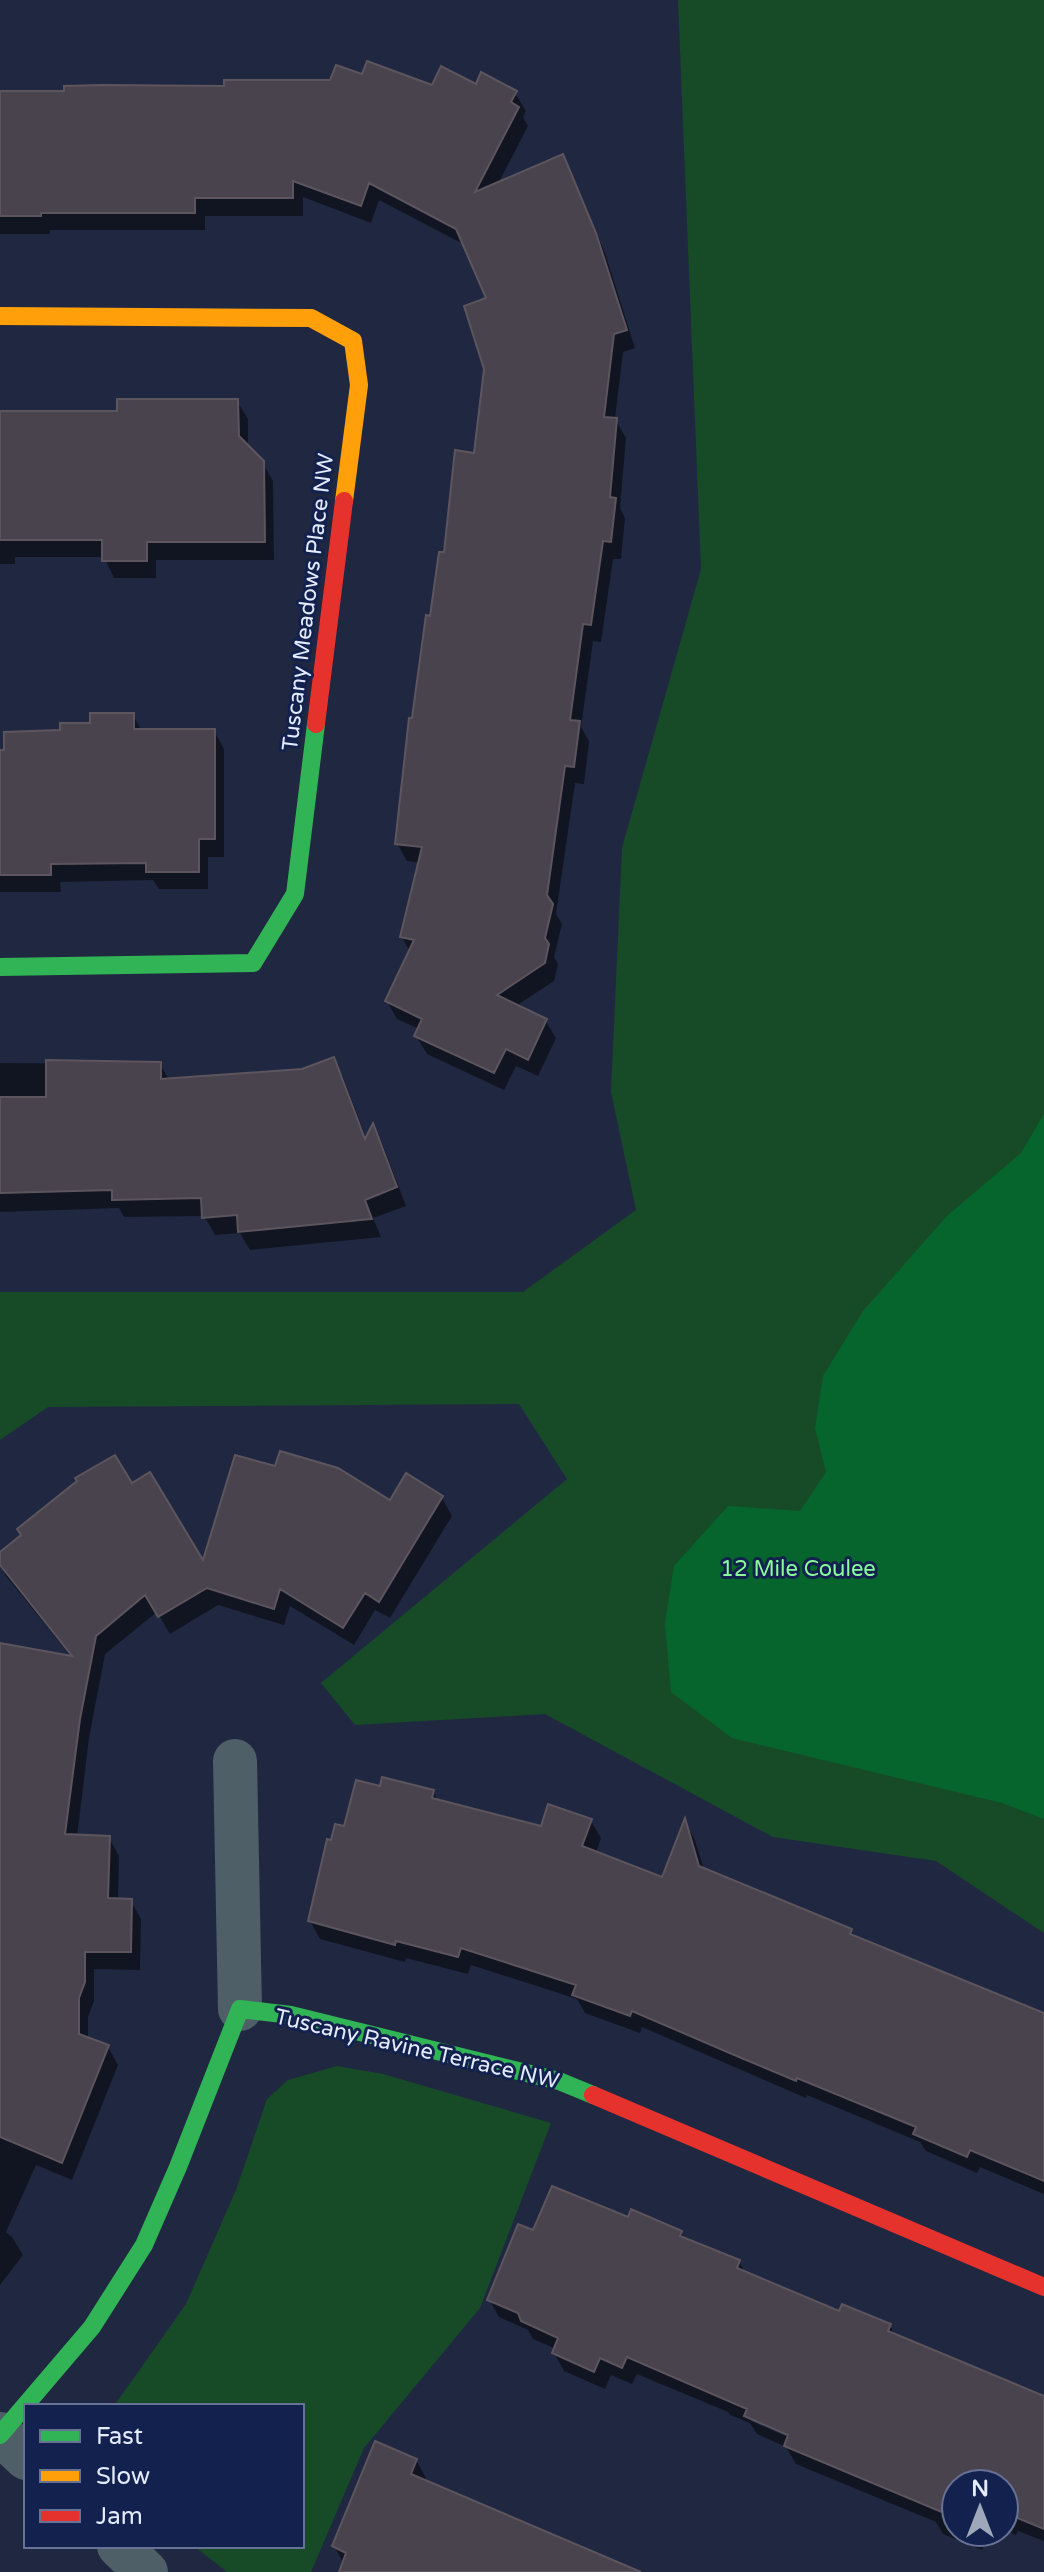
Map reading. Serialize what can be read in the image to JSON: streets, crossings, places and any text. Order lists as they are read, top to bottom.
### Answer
{
  "streets": {
    "street": ["Tuscany Meadows Place NW", "Tuscany Ravine Terrace NW"]
  },
  "parks": ["12 Mile Coulee"],
  "legend": ["Fast", "Slow", "Jam"],
  "north": "top"
}
